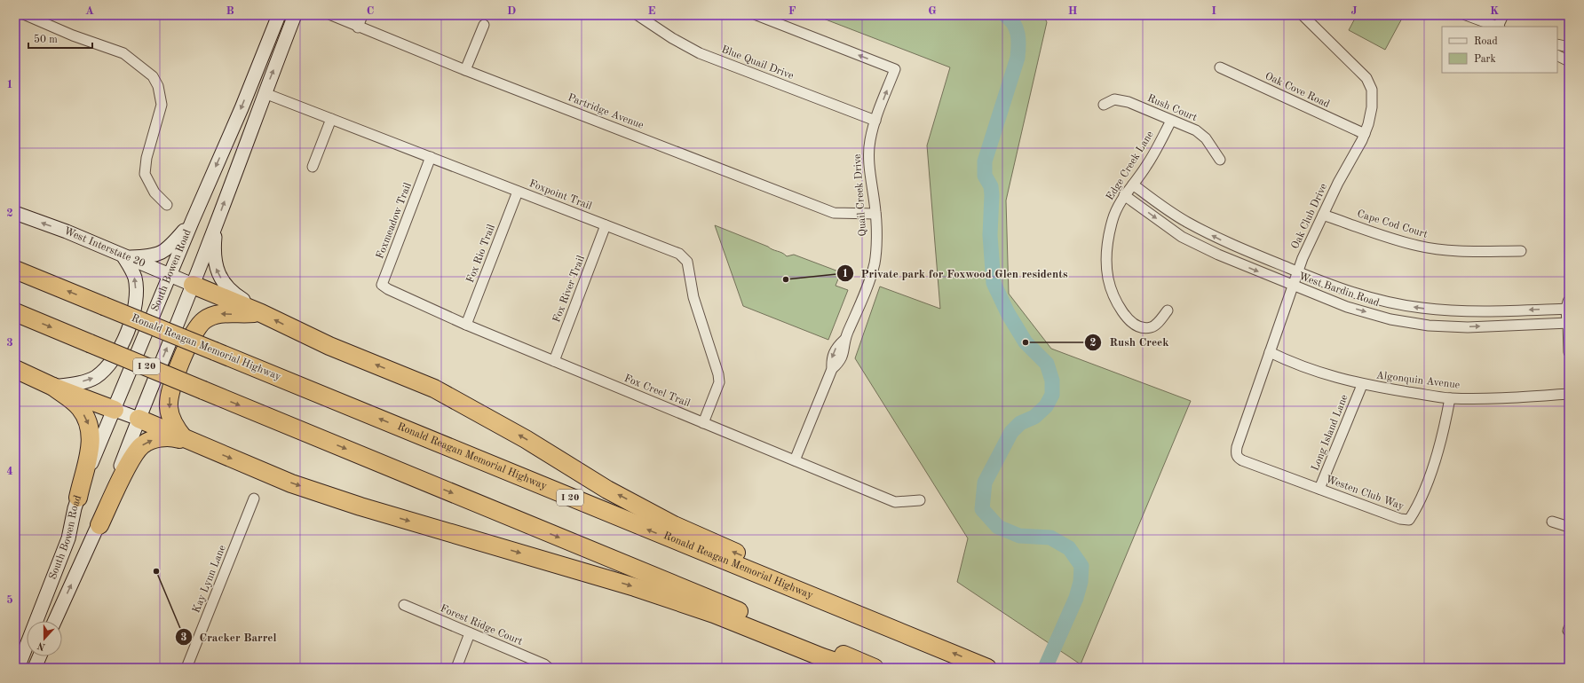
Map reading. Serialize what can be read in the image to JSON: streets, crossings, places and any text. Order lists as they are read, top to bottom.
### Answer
{
  "streets": {
    "highway": ["Ronald Reagan Memorial Highway", "I 20"],
    "main road": ["West Interstate 20", "South Bowen Road"],
    "street": [
      "Blue Quail Drive",
      "Oak Cove Road",
      "Rush Court",
      "Partridge Avenue",
      "Edge Creek Lane",
      "Foxpoint Trail",
      "Quail Creek Drive",
      "Oak Club Drive",
      "Foxmeadow Trail",
      "Cape Cod Court",
      "Fox Rio Trail",
      "Fox River Trail",
      "West Bardin Road",
      "Algonquin Avenue",
      "Fox Creel Trail",
      "Long Island Lane",
      "Westen Club Way",
      "Kay Lynn Lane",
      "Forest Ridge Court"
    ]
  },
  "crossings": [
    ["Blue Quail Drive", "Quail Creek Drive"],
    ["Oak Cove Road", "Oak Club Drive"],
    ["Rush Court", "Edge Creek Lane"],
    ["Partridge Avenue", "Quail Creek Drive"],
    ["Edge Creek Lane", "West Bardin Road"],
    ["Foxpoint Trail", "Foxmeadow Trail"],
    ["Foxpoint Trail", "Fox Rio Trail"],
    ["Foxpoint Trail", "South Bowen Road"],
    ["Foxpoint Trail", "Fox River Trail"],
    ["Foxpoint Trail", "Fox Creel Trail"],
    ["Quail Creek Drive", "Fox Creel Trail"],
    ["Oak Club Drive", "Cape Cod Court"],
    ["Oak Club Drive", "West Bardin Road"],
    ["Oak Club Drive", "Algonquin Avenue"],
    ["Oak Club Drive", "Westen Club Way"],
    ["Foxmeadow Trail", "Fox Creel Trail"],
    ["West Interstate 20", "South Bowen Road"],
    ["Fox Rio Trail", "Fox Creel Trail"],
    ["Fox River Trail", "Fox Creel Trail"],
    ["Algonquin Avenue", "Long Island Lane"],
    ["Algonquin Avenue", "Westen Club Way"],
    ["Long Island Lane", "Westen Club Way"]
  ],
  "one_way": ["West Interstate 20"],
  "places": ["Private park for Foxwood Glen residents", "Rush Creek", "Cracker Barrel"],
  "legend": ["Road", "Park"],
  "scale_bar": "50 m",
  "north": "bottom",
  "grid": {
    "columns": [
      "A",
      "B",
      "C",
      "D",
      "E",
      "F",
      "G",
      "H",
      "I",
      "J",
      "K"
    ],
    "rows": [
      "1",
      "2",
      "3",
      "4",
      "5"
    ]
  }
}
